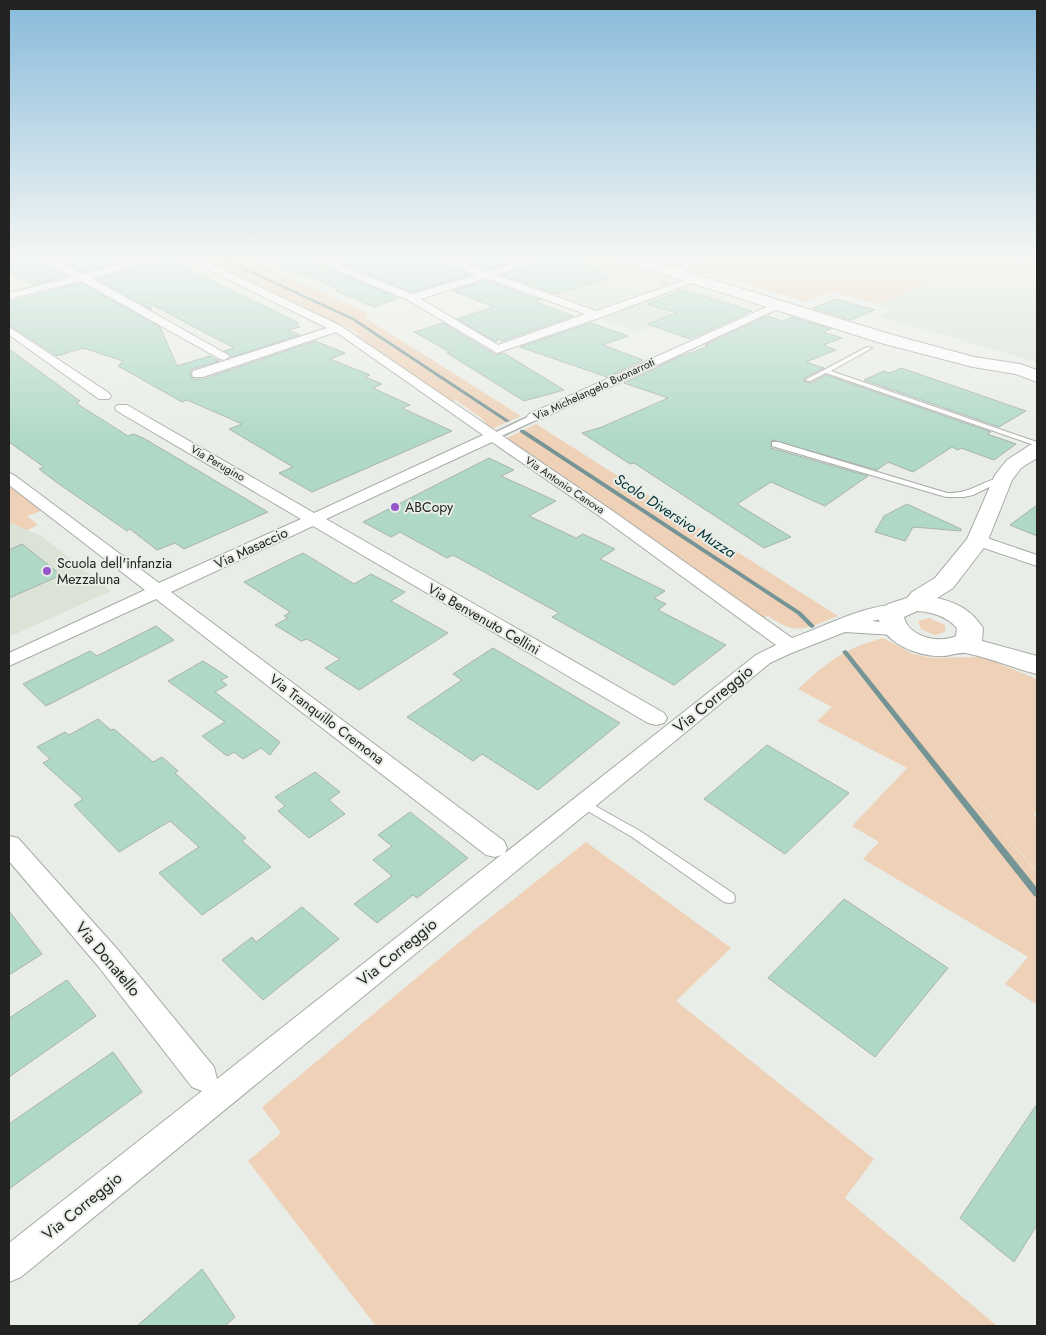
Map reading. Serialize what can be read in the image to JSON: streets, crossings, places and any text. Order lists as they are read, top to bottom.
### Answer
{
  "streets": {
    "street": [
      "Via Michelangelo Buonarroti",
      "Via Perugino",
      "Via Antonio Canova",
      "Via Masaccio",
      "Via Benvenuto Cellini",
      "Via Correggio",
      "Via Tranquillo Cremona",
      "Via Donatello"
    ]
  },
  "crossings": [
    ["Via Michelangelo Buonarroti", "Via Antonio Canova"],
    ["Via Michelangelo Buonarroti", "Via Masaccio"],
    ["Via Perugino", "Via Masaccio"],
    ["Via Perugino", "Via Benvenuto Cellini"],
    ["Via Antonio Canova", "Via Masaccio"],
    ["Via Antonio Canova", "Via Correggio"],
    ["Via Masaccio", "Via Benvenuto Cellini"],
    ["Via Masaccio", "Via Tranquillo Cremona"]
  ],
  "water": ["Scolo Diversivo Muzza"],
  "places": ["ABCopy", "Scuola dell'infanzia Mezzaluna"]
}
